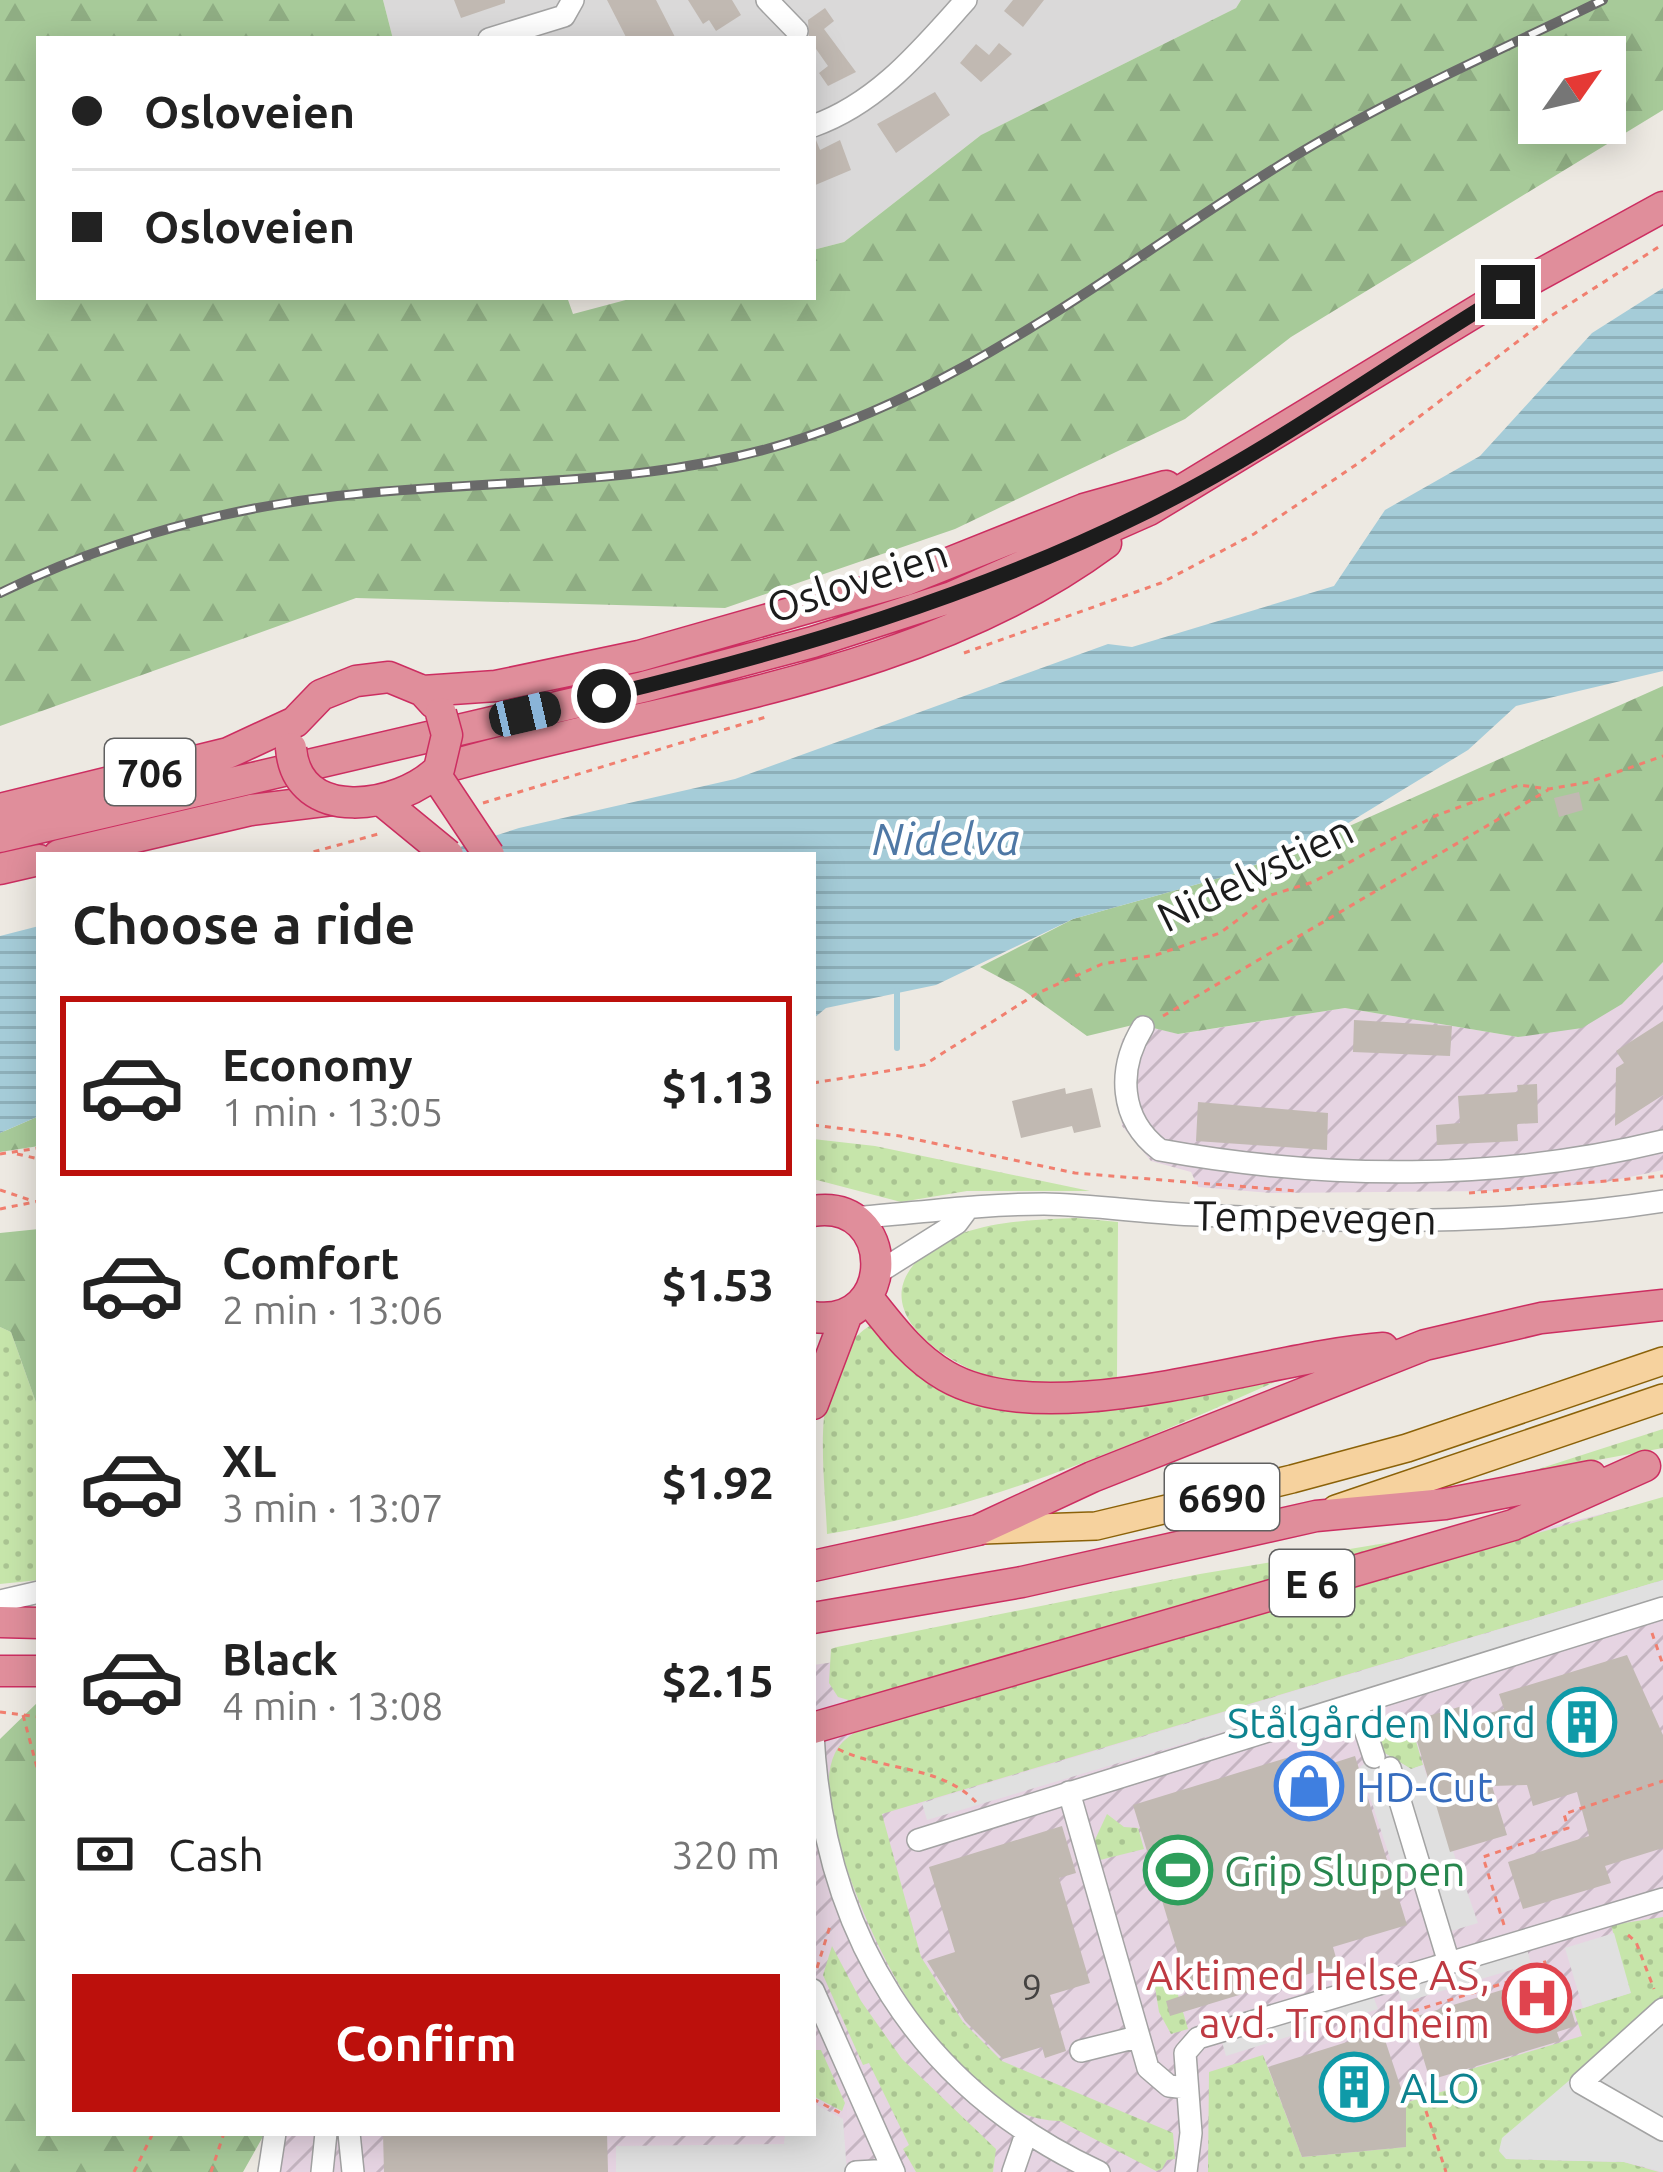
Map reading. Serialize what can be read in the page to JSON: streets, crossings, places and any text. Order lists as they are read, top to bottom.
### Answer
{
  "streets": {
    "highway": ["Osloveien", "706", "E 6"],
    "main road": ["6690"],
    "street": ["Tempevegen"],
    "path": ["Nidelvstien"]
  },
  "crossings": [
    ["Osloveien", "706"],
    ["6690", "E 6"]
  ],
  "water": ["Nidelva"],
  "places": {
    "building": ["Stålgården Nord", "ALO"],
    "shop": ["HD-Cut"],
    "sports": ["Grip Sluppen"],
    "hospital": ["Aktimed Helse AS, avd. Trondheim"]
  },
  "house_numbers": ["9"],
  "north": "top right",
  "page": {
    "banner": ["Osloveien", "Osloveien"],
    "heading": "Choose a ride",
    "list": [
      {
        "name": "Economy",
        "note": "1 min · 13:05",
        "value": "$1.13"
      },
      {
        "name": "Comfort",
        "note": "2 min · 13:06",
        "value": "$1.53"
      },
      {
        "name": "XL",
        "note": "3 min · 13:07",
        "value": "$1.92"
      },
      {
        "name": "Black",
        "note": "4 min · 13:08",
        "value": "$2.15"
      }
    ],
    "pay": ["Cash", "320 m"],
    "buttons": "Confirm"
  }
}
